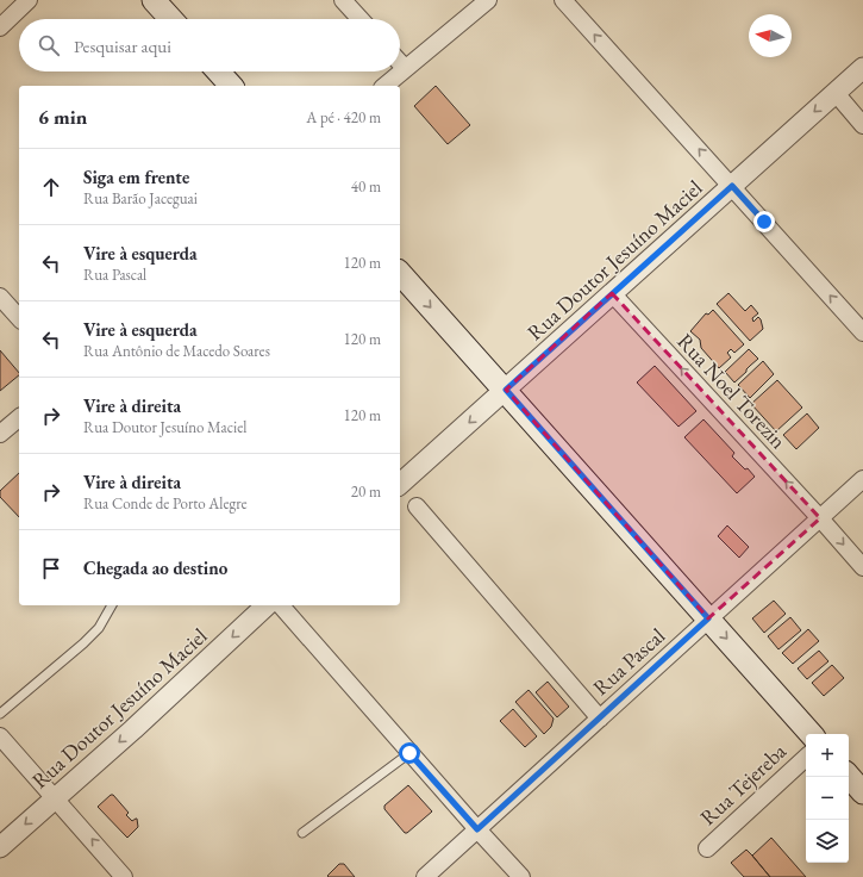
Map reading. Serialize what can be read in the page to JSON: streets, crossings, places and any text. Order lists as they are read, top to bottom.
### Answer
{
  "streets": {
    "street": [
      "Rua Doutor Jesuíno Maciel",
      "Rua Noel Torezin",
      "Rua Pascal",
      "Rua Tejereba"
    ]
  },
  "crossings": [
    ["Rua Doutor Jesuíno Maciel", "Rua Noel Torezin"],
    ["Rua Noel Torezin", "Rua Pascal"]
  ],
  "one_way": ["Rua Doutor Jesuíno Maciel"],
  "north": "left",
  "page": {
    "search": "Pesquisar aqui",
    "heading": ["6 min", "A pé · 420 m"],
    "list": [
      ["Siga em frente", "Rua Barão Jaceguai", "40 m"],
      ["Vire à esquerda", "Rua Pascal", "120 m"],
      ["Vire à esquerda", "Rua Antônio de Macedo Soares", "120 m"],
      ["Vire à direita", "Rua Doutor Jesuíno Maciel", "120 m"],
      ["Vire à direita", "Rua Conde de Porto Alegre", "20 m"],
      "Chegada ao destino"
    ],
    "map_buttons": ["+", "−"]
  }
}
